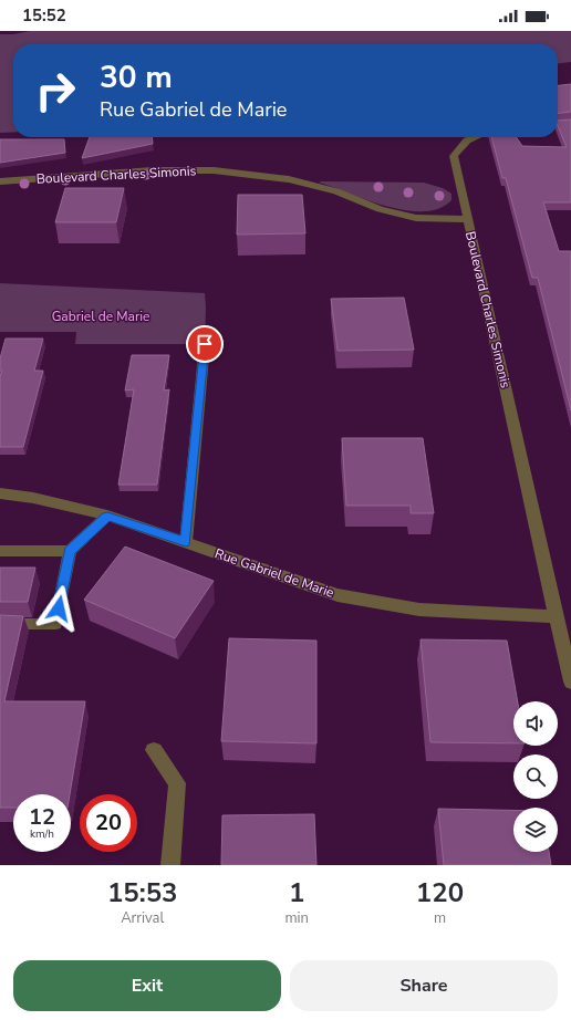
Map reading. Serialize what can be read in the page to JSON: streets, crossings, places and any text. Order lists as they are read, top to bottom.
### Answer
{
  "streets": {
    "street": ["Boulevard Charles Simonis", "Rue Gabriel de Marie"]
  },
  "crossings": [
    ["Boulevard Charles Simonis", "Rue Gabriel de Marie"]
  ],
  "parks": ["Gabriel de Marie"],
  "page": {
    "status": "15:52",
    "turn": ["30 m", "Rue Gabriel de Marie"],
    "speed": "12 km/h",
    "limit": "20",
    "eta": [
      "15:53",
      "Arrival",
      "1",
      "min",
      "120",
      "m"
    ],
    "buttons": ["Exit", "Share"]
  }
}
